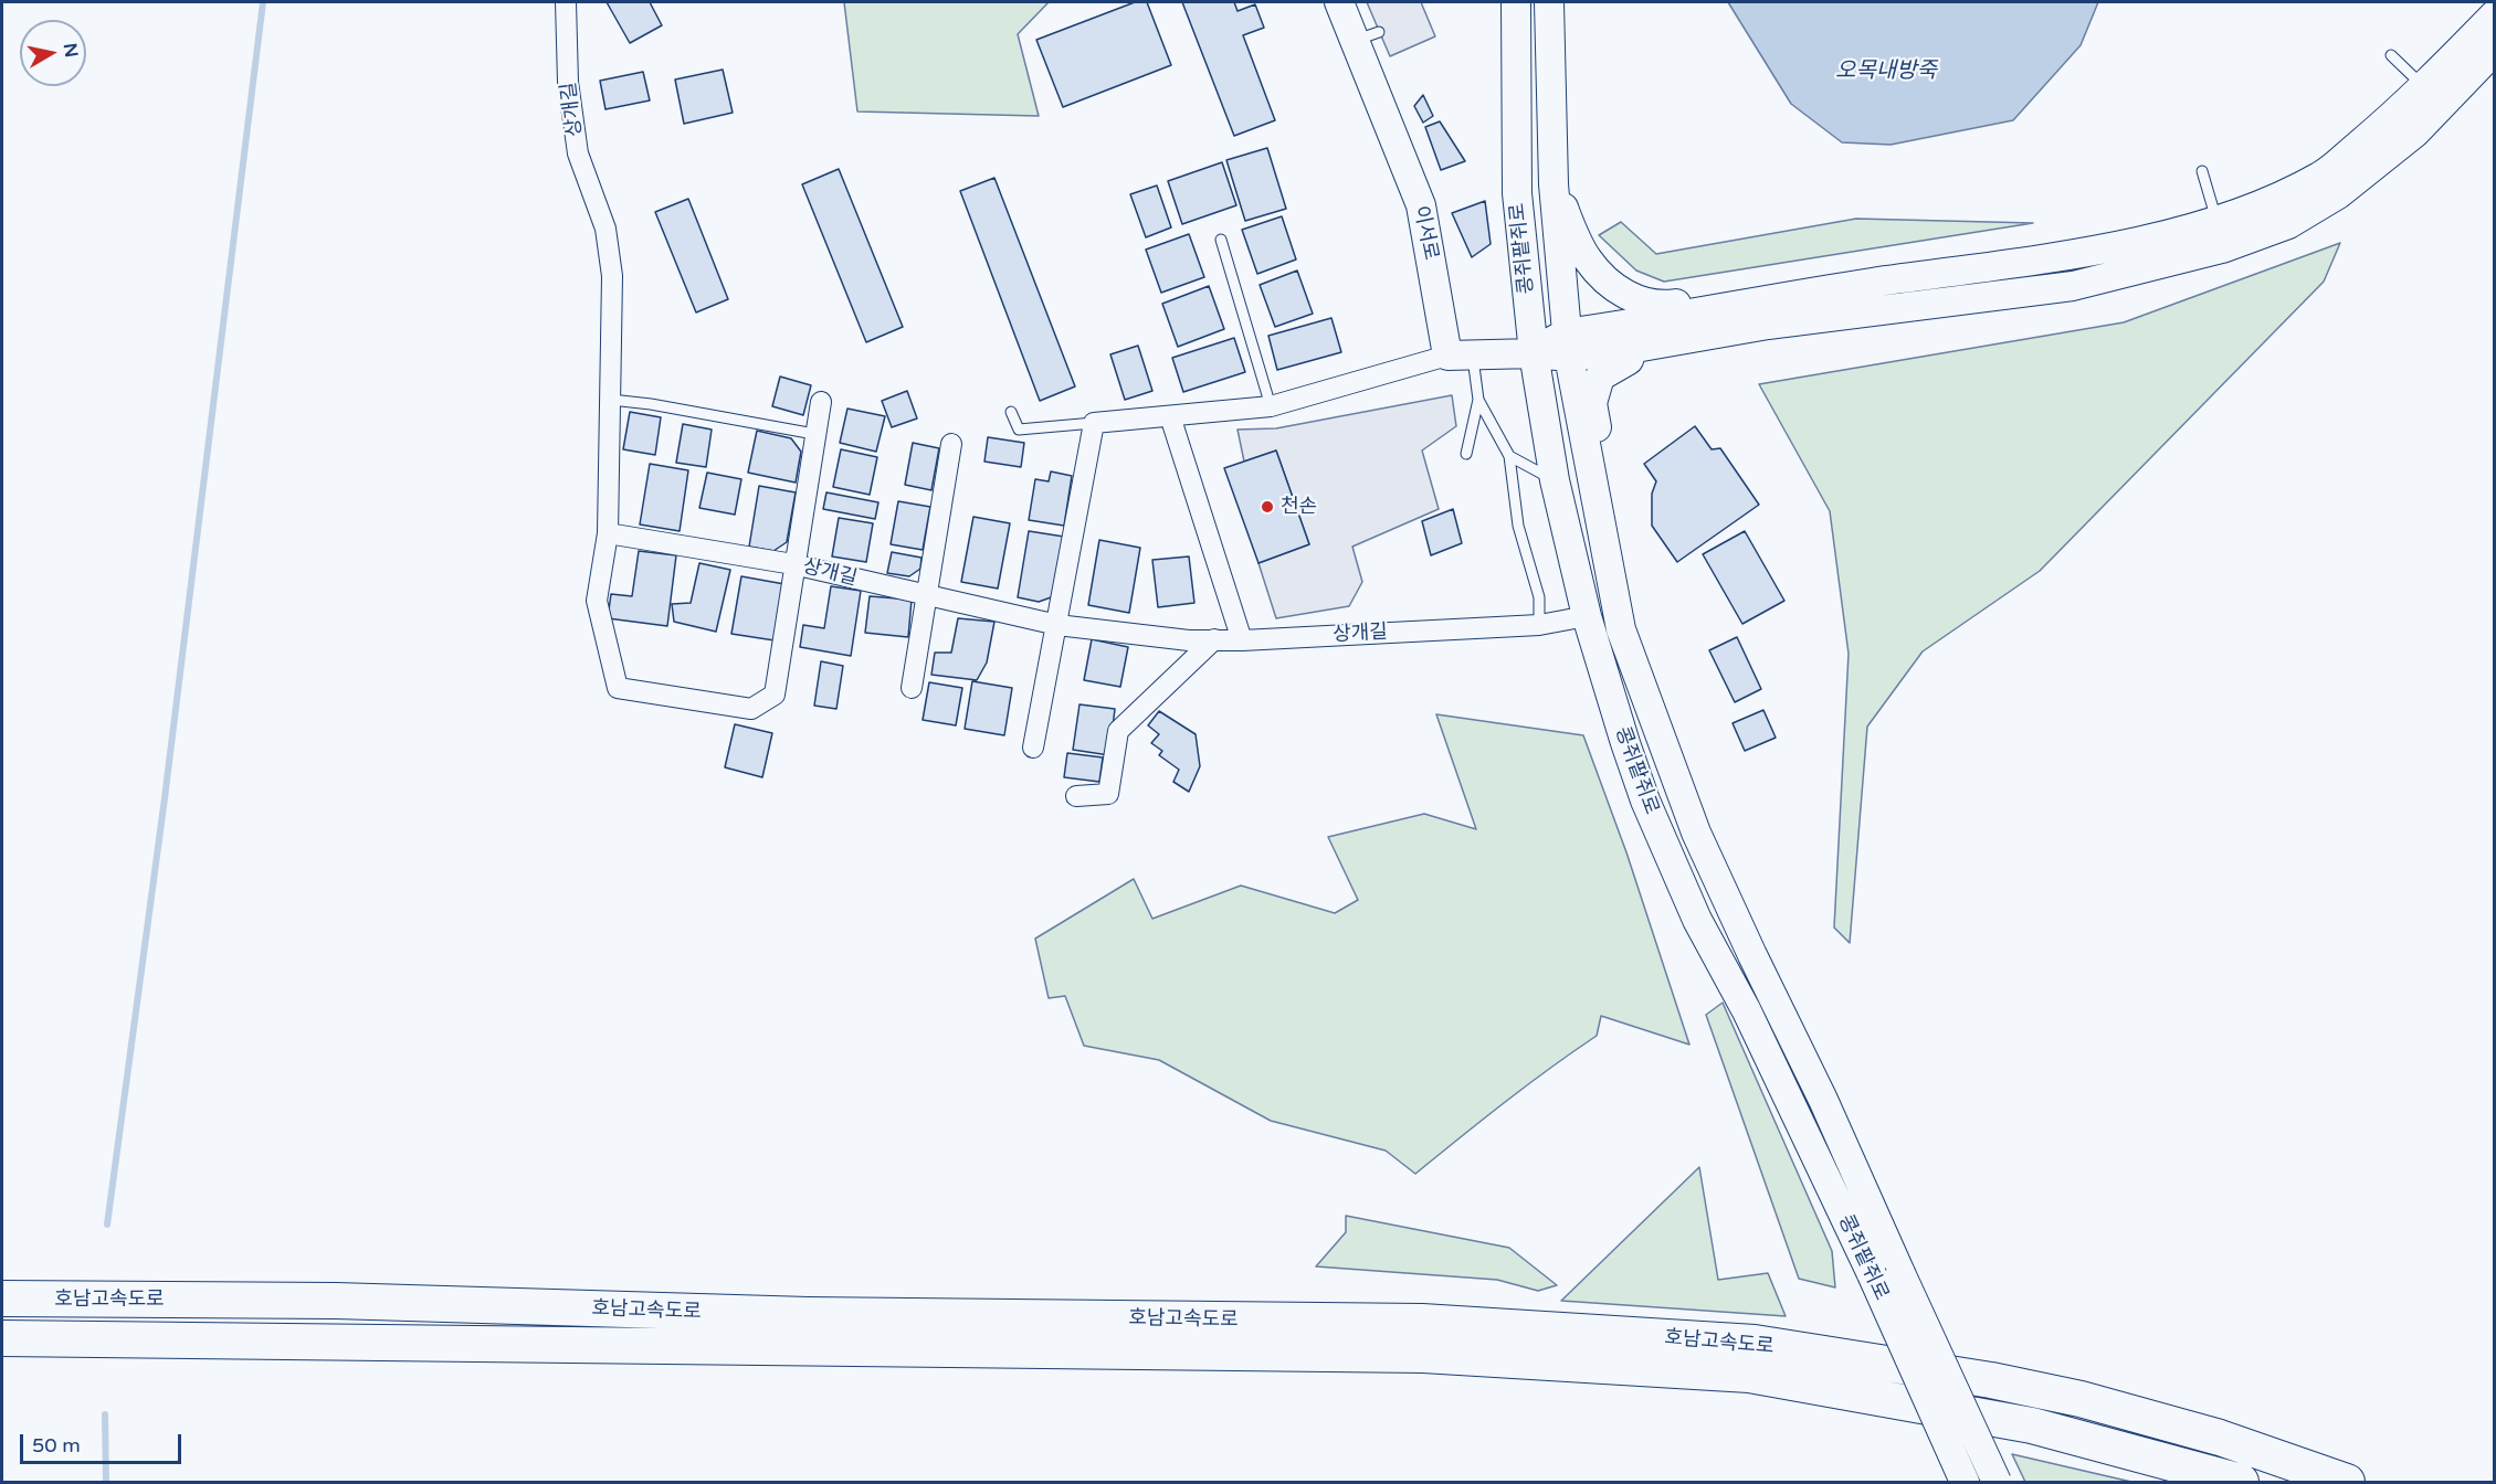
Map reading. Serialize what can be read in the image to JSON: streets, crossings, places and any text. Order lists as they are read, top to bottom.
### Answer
{
  "streets": {
    "highway": ["호남고속도로"],
    "main road": ["이서로", "콩쥐팥쥐로"],
    "street": ["상개길"]
  },
  "crossings": [
    ["상개길", "콩쥐팥쥐로"]
  ],
  "water": ["오목내방죽"],
  "places": ["천손"],
  "scale_bar": "50 m",
  "north": "right"
}
